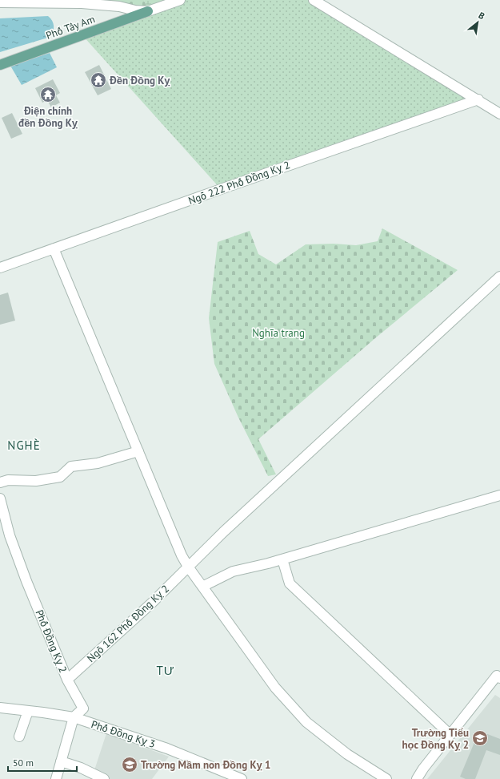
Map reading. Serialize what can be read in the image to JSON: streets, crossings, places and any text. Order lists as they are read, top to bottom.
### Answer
{
  "streets": {
    "main road": ["Phố Tây Am"],
    "street": [
      "Ngõ 222 Phố Đồng Kỵ 2",
      "Ngõ 162 Phố Đồng Kỵ 2",
      "Phố Đồng Kỵ 2",
      "Phố Đồng Kỵ 3"
    ]
  },
  "crossings": [
    ["Ngõ 162 Phố Đồng Kỵ 2", "Phố Đồng Kỵ 2"],
    ["Phố Đồng Kỵ 2", "Phố Đồng Kỵ 3"]
  ],
  "districts": ["NGHÈ", "TƯ"],
  "parks": ["Nghĩa trang"],
  "places": {
    "temple": ["Đền Đồng Kỵ", "Điện chính đền Đồng Kỵ"],
    "school or university": ["Trường Tiểu học Đồng Kỵ 2", "Trường Mầm non Đồng Kỵ 1"]
  },
  "scale_bar": "50 m",
  "north": "top right"
}
